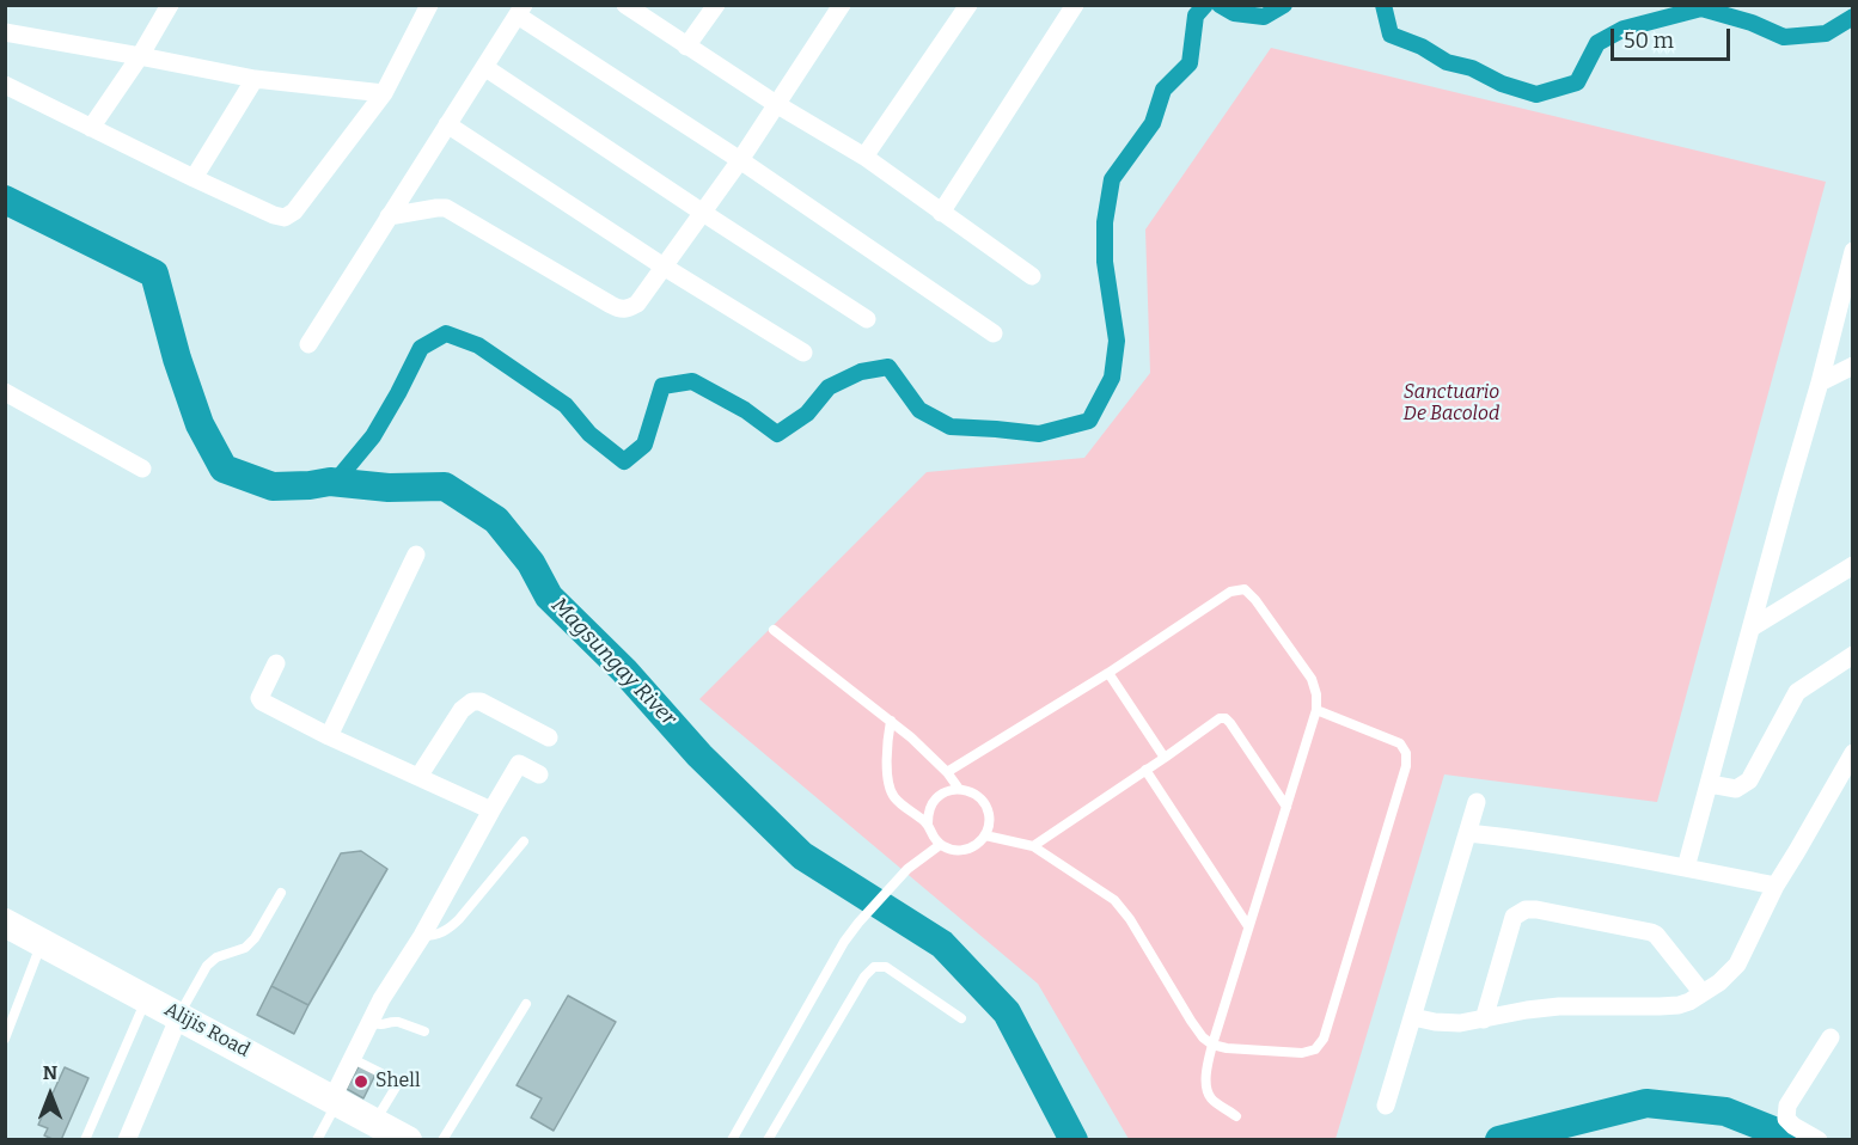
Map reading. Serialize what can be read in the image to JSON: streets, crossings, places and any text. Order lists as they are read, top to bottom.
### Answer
{
  "streets": {
    "main road": ["Alijis Road"]
  },
  "water": ["Magsungay River"],
  "parks": ["Sanctuario De Bacolod"],
  "places": ["Shell"],
  "scale_bar": "50 m",
  "north": "top"
}
